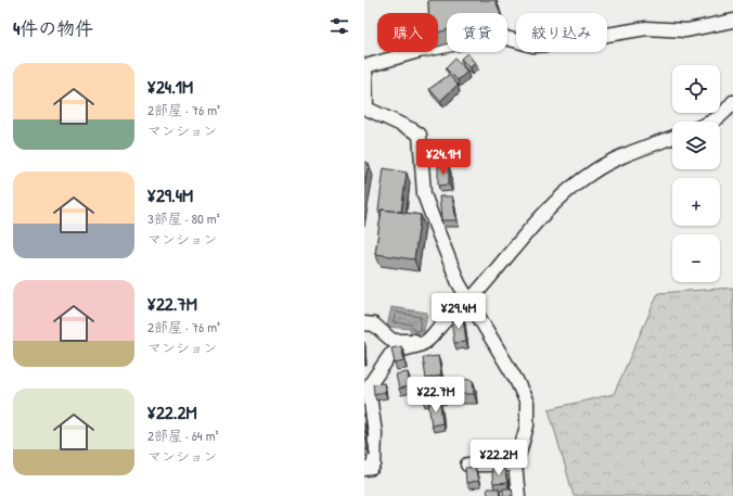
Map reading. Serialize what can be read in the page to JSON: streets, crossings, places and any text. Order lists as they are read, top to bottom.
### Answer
{
  "page": {
    "heading": "4件の物件",
    "chip": ["購入", "賃貸", "絞り込み"],
    "list": [
      {
        "name": "¥24.1M",
        "note": "2部屋 · 76 m² · マンション"
      },
      {
        "name": "¥29.4M",
        "note": "3部屋 · 80 m² · マンション"
      },
      {
        "name": "¥22.7M",
        "note": "2部屋 · 76 m² · マンション"
      },
      {
        "name": "¥22.2M",
        "note": "2部屋 · 64 m² · マンション"
      }
    ],
    "map_buttons": ["+", "−"],
    "price": [
      "¥24.1M",
      "¥29.4M",
      "¥22.7M",
      "¥22.2M"
    ]
  }
}
